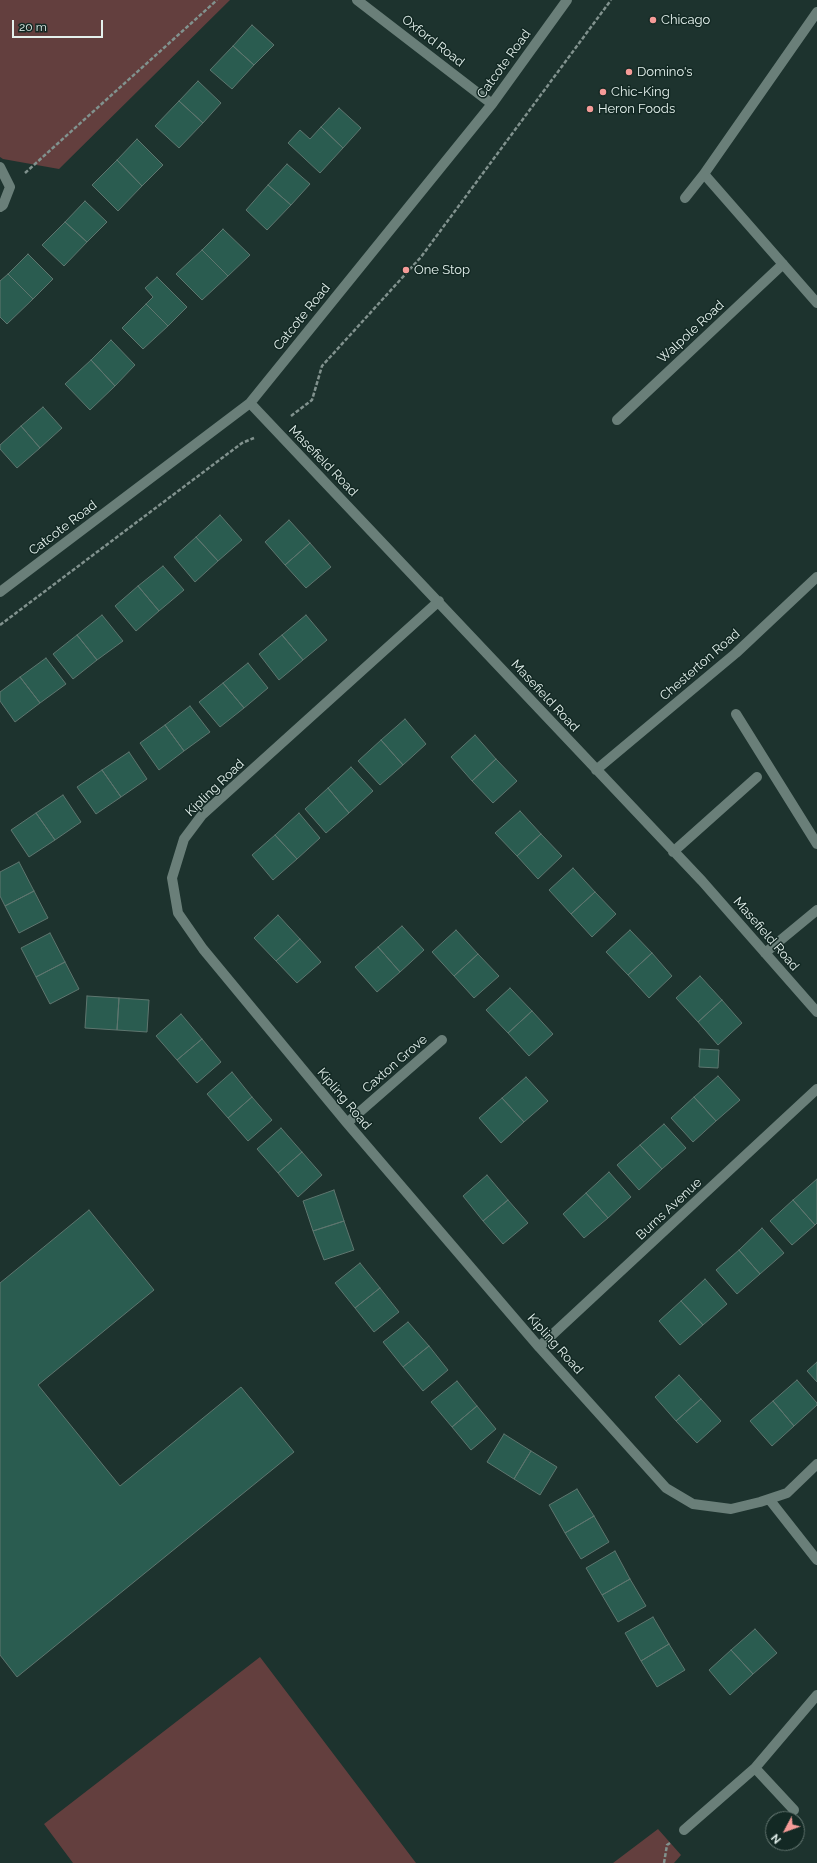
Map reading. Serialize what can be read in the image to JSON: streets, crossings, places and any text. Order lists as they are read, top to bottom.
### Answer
{
  "streets": {
    "street": [
      "Oxford Road",
      "Catcote Road",
      "Walpole Road",
      "Masefield Road",
      "Chesterton Road",
      "Kipling Road",
      "Caxton Grove",
      "Burns Avenue"
    ]
  },
  "crossings": [
    ["Oxford Road", "Catcote Road"],
    ["Catcote Road", "Masefield Road"],
    ["Masefield Road", "Chesterton Road"],
    ["Masefield Road", "Kipling Road"],
    ["Kipling Road", "Caxton Grove"],
    ["Kipling Road", "Burns Avenue"]
  ],
  "places": [
    "Chicago",
    "Domino's",
    "Chic-King",
    "Heron Foods",
    "One Stop"
  ],
  "scale_bar": "20 m",
  "north": "bottom left"
}
